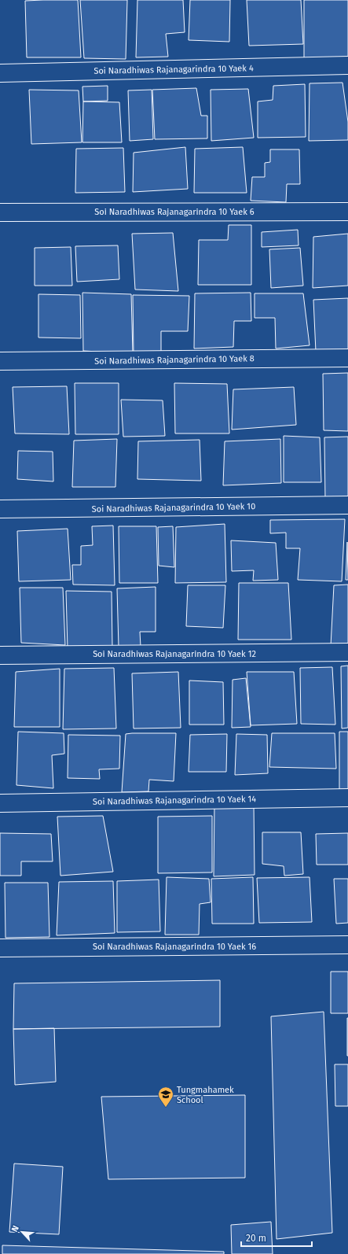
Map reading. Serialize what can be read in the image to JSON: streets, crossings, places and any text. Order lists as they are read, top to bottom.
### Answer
{
  "streets": {
    "street": [
      "Soi Naradhiwas Rajanagarindra 10 Yaek 4",
      "Soi Naradhiwas Rajanagarindra 10 Yaek 6",
      "Soi Naradhiwas Rajanagarindra 10 Yaek 8",
      "Soi Naradhiwas Rajanagarindra 10 Yaek 10",
      "Soi Naradhiwas Rajanagarindra 10 Yaek 12",
      "Soi Naradhiwas Rajanagarindra 10 Yaek 14",
      "Soi Naradhiwas Rajanagarindra 10 Yaek 16"
    ]
  },
  "places": {
    "school or university": ["Tungmahamek School"]
  },
  "scale_bar": "20 m",
  "north": "top left"
}
